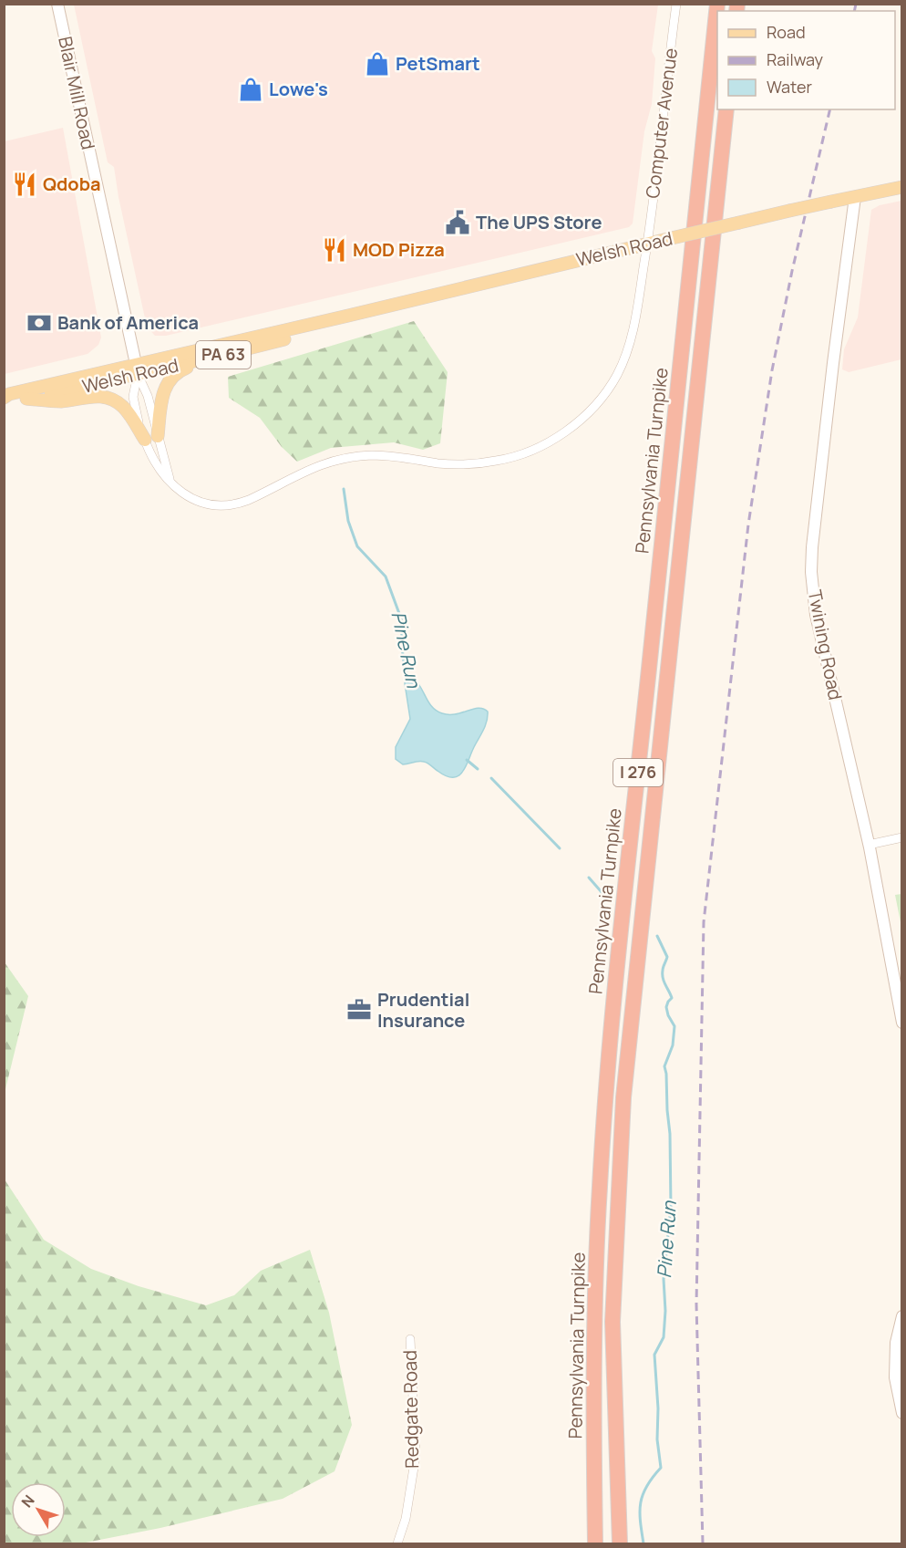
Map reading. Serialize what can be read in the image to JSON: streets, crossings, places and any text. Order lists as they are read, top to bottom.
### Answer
{
  "streets": {
    "highway": ["Pennsylvania Turnpike", "I 276"],
    "main road": ["Welsh Road", "PA 63"],
    "street": [
      "Blair Mill Road",
      "Computer Avenue",
      "Twining Road",
      "Redgate Road"
    ]
  },
  "crossings": [
    ["Blair Mill Road", "Computer Avenue"],
    ["Blair Mill Road", "Welsh Road"],
    ["Computer Avenue", "Welsh Road"],
    ["Welsh Road", "Twining Road"]
  ],
  "water": ["Pine Run"],
  "places": {
    "shop": ["PetSmart", "Lowe's"],
    "restaurant": ["Qdoba", "MOD Pizza"],
    "public building": ["The UPS Store"],
    "bank": ["Bank of America"],
    "office": ["Prudential Insurance"]
  },
  "legend": ["Road", "Railway", "Water"],
  "north": "top left"
}
